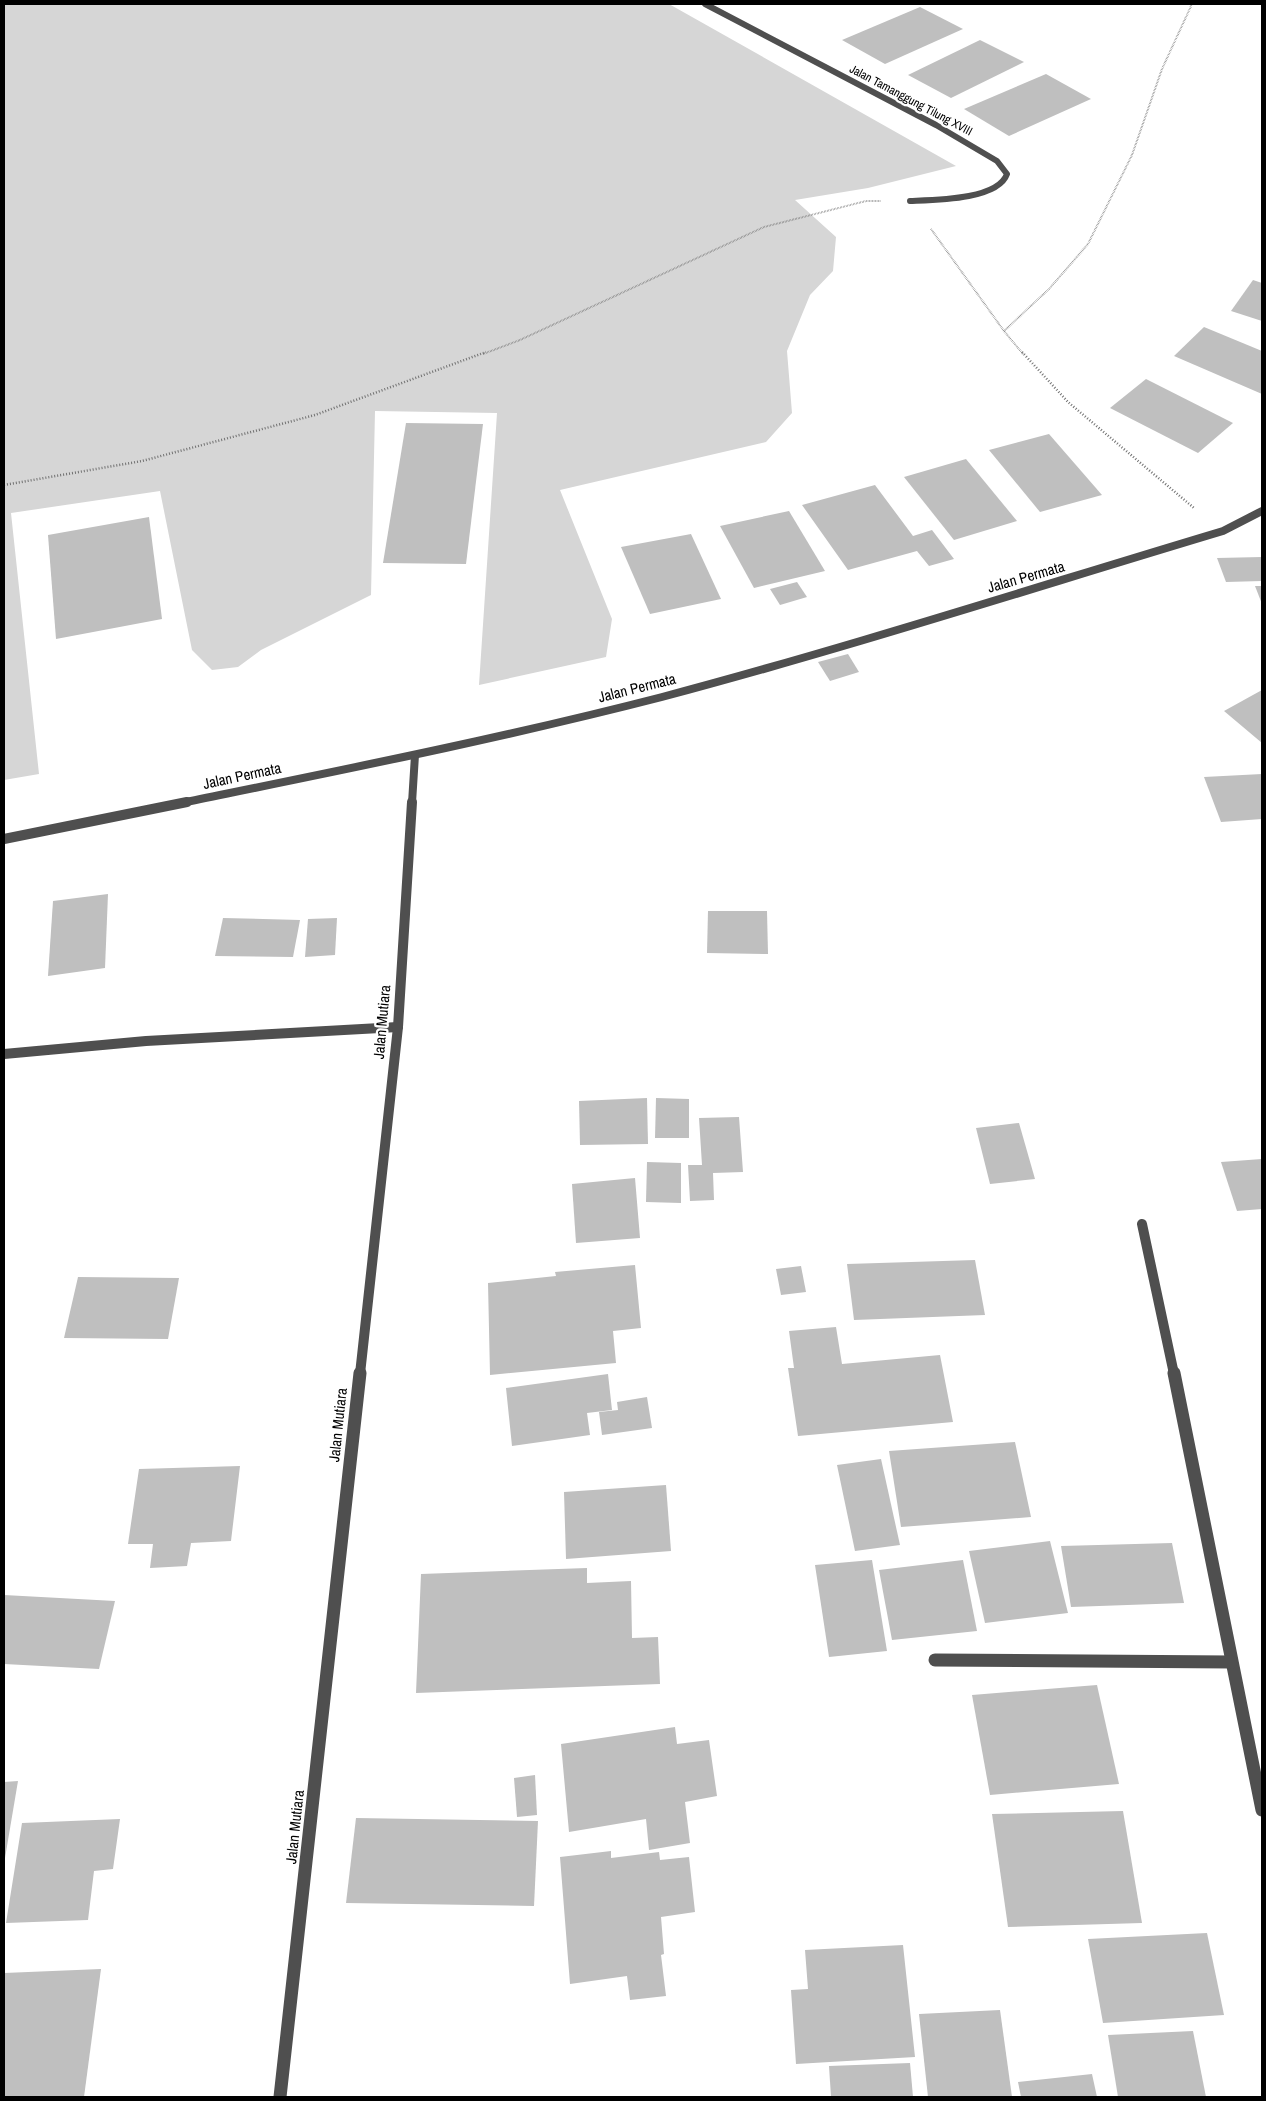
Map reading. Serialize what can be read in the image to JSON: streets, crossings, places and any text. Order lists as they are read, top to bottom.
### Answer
{
  "streets": {
    "street": ["Jalan Tamanggung Tilung XVIII", "Jalan Permata", "Jalan Mutiara"]
  },
  "crossings": [
    ["Jalan Permata", "Jalan Mutiara"]
  ]
}
